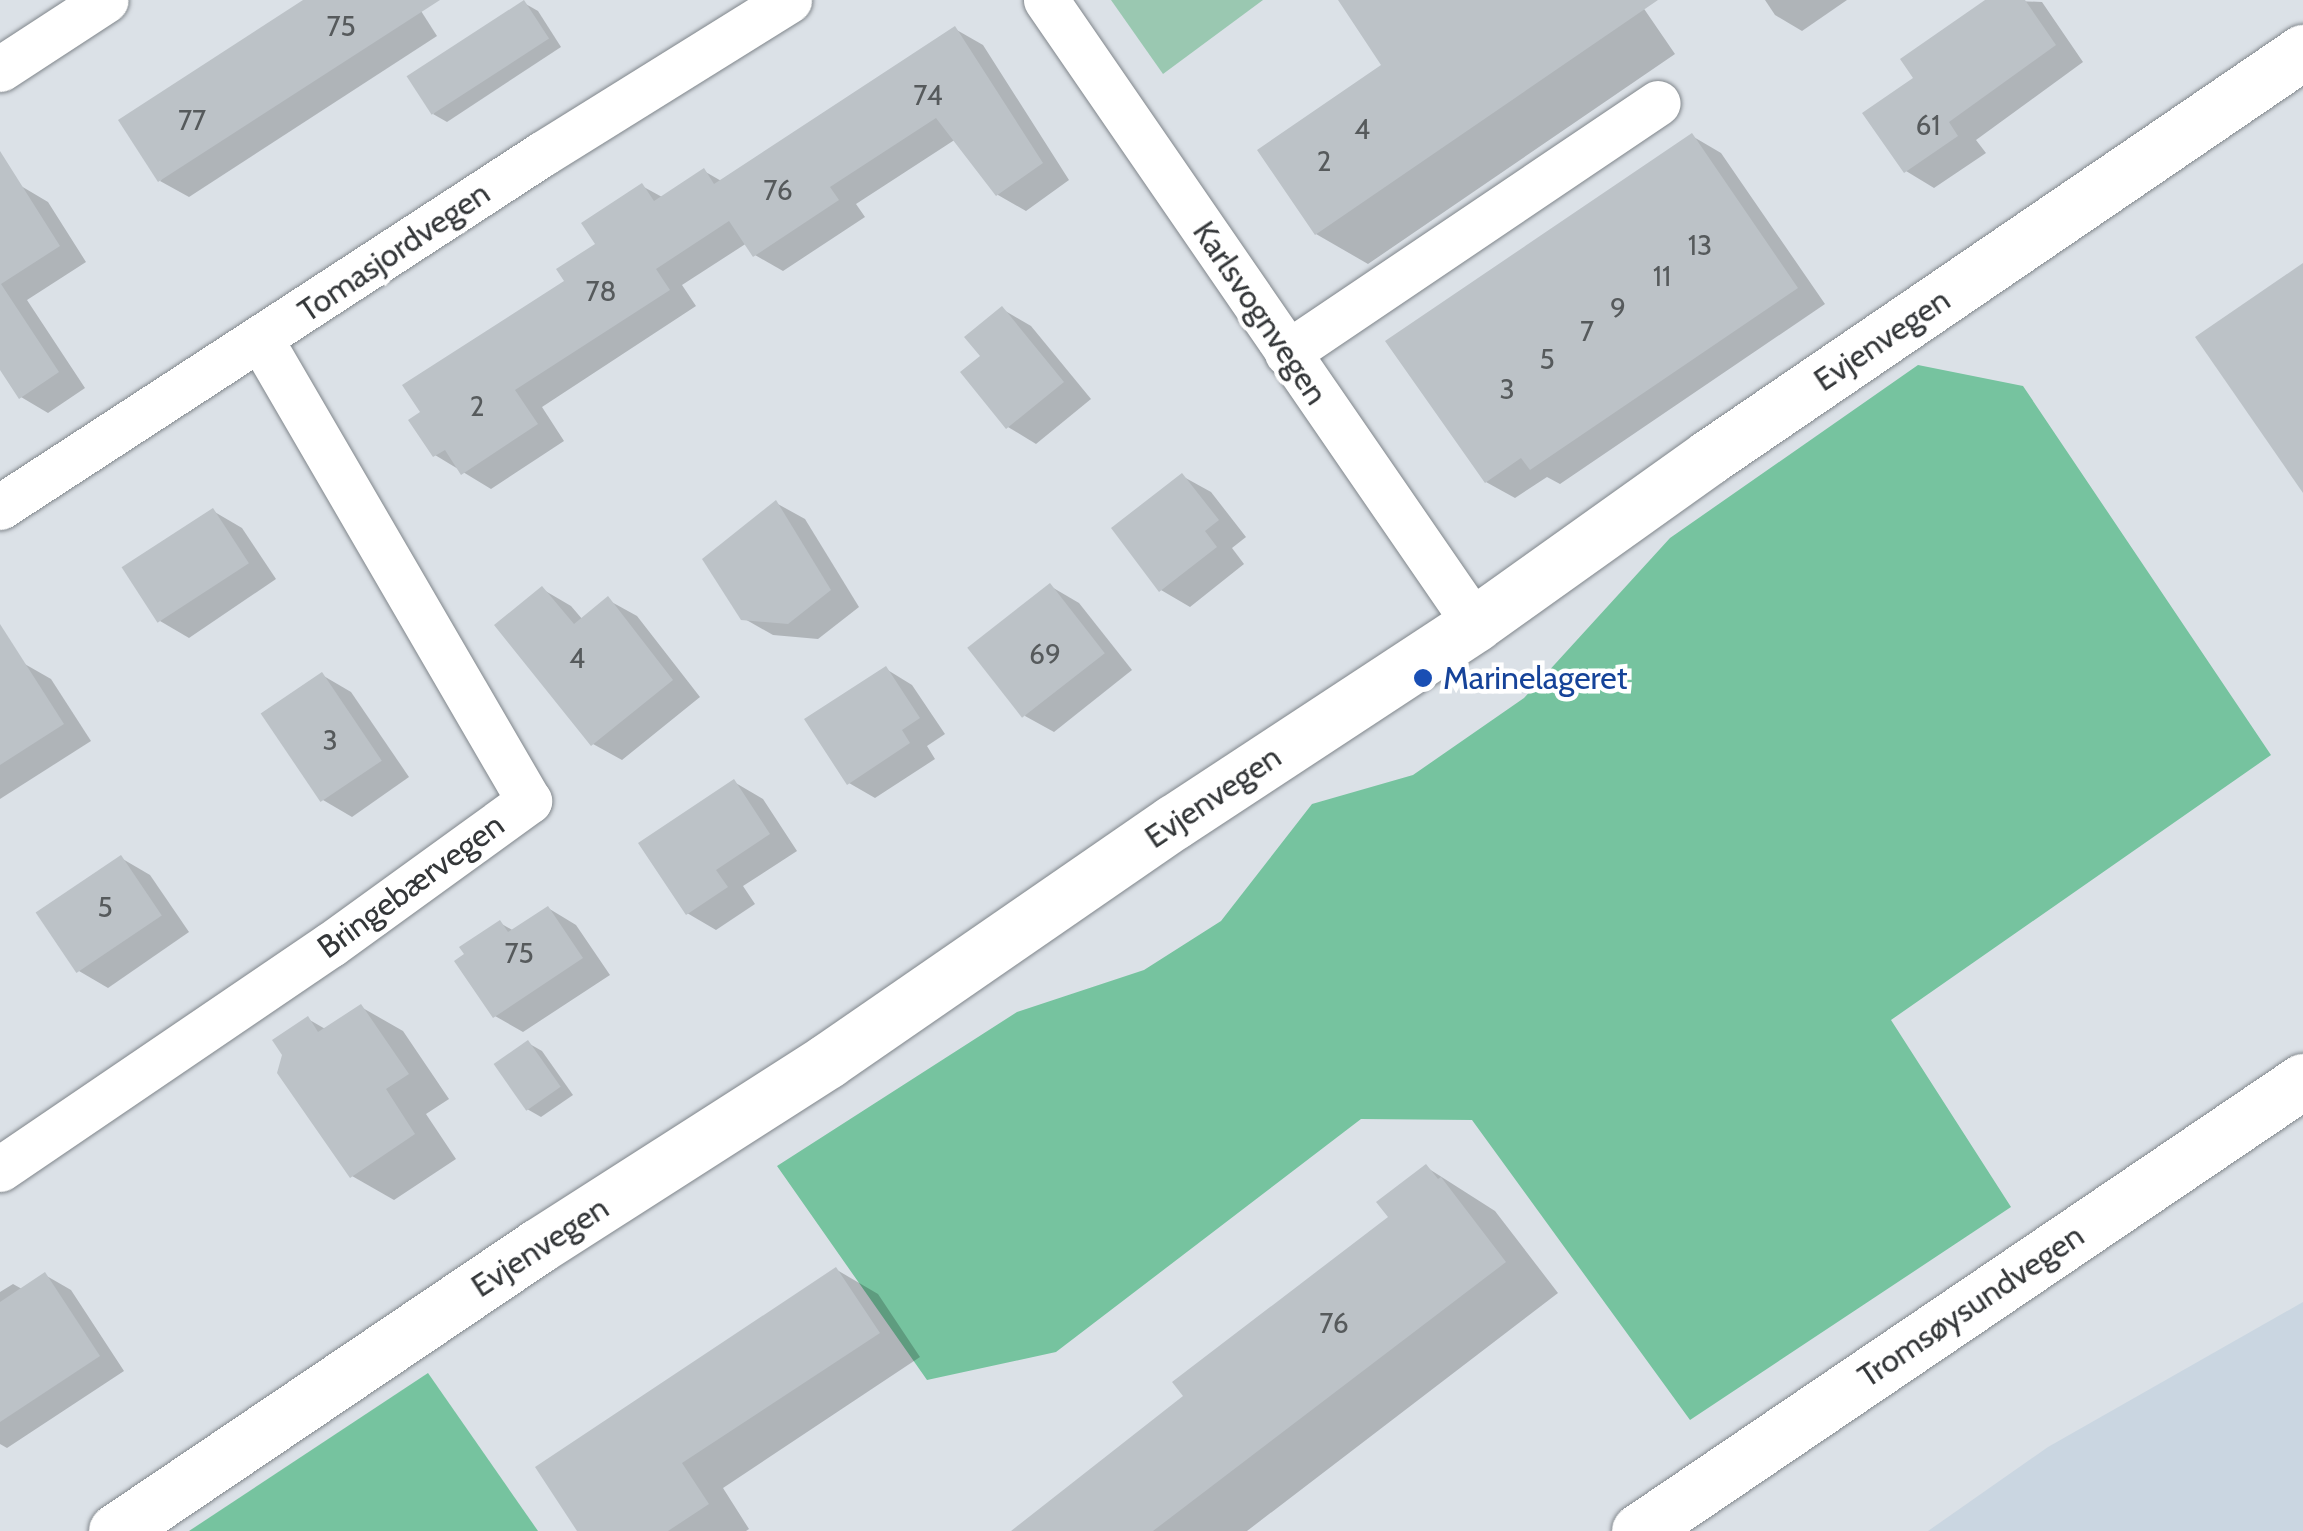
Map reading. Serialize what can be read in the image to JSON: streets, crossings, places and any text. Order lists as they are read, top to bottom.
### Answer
{
  "streets": {
    "main road": ["Evjenvegen", "Tromsøysundvegen"],
    "street": ["Tomasjordvegen", "Karlsvognvegen", "Bringebærvegen"]
  },
  "crossings": [
    ["Tomasjordvegen", "Bringebærvegen"],
    ["Karlsvognvegen", "Evjenvegen"]
  ],
  "places": ["Marinelageret"],
  "house_numbers": [
    "75",
    "74",
    "77",
    "61",
    "4",
    "2",
    "76",
    "13",
    "11",
    "78",
    "9",
    "7",
    "5",
    "3",
    "2",
    "69",
    "4",
    "3",
    "5",
    "75",
    "76"
  ]
}
